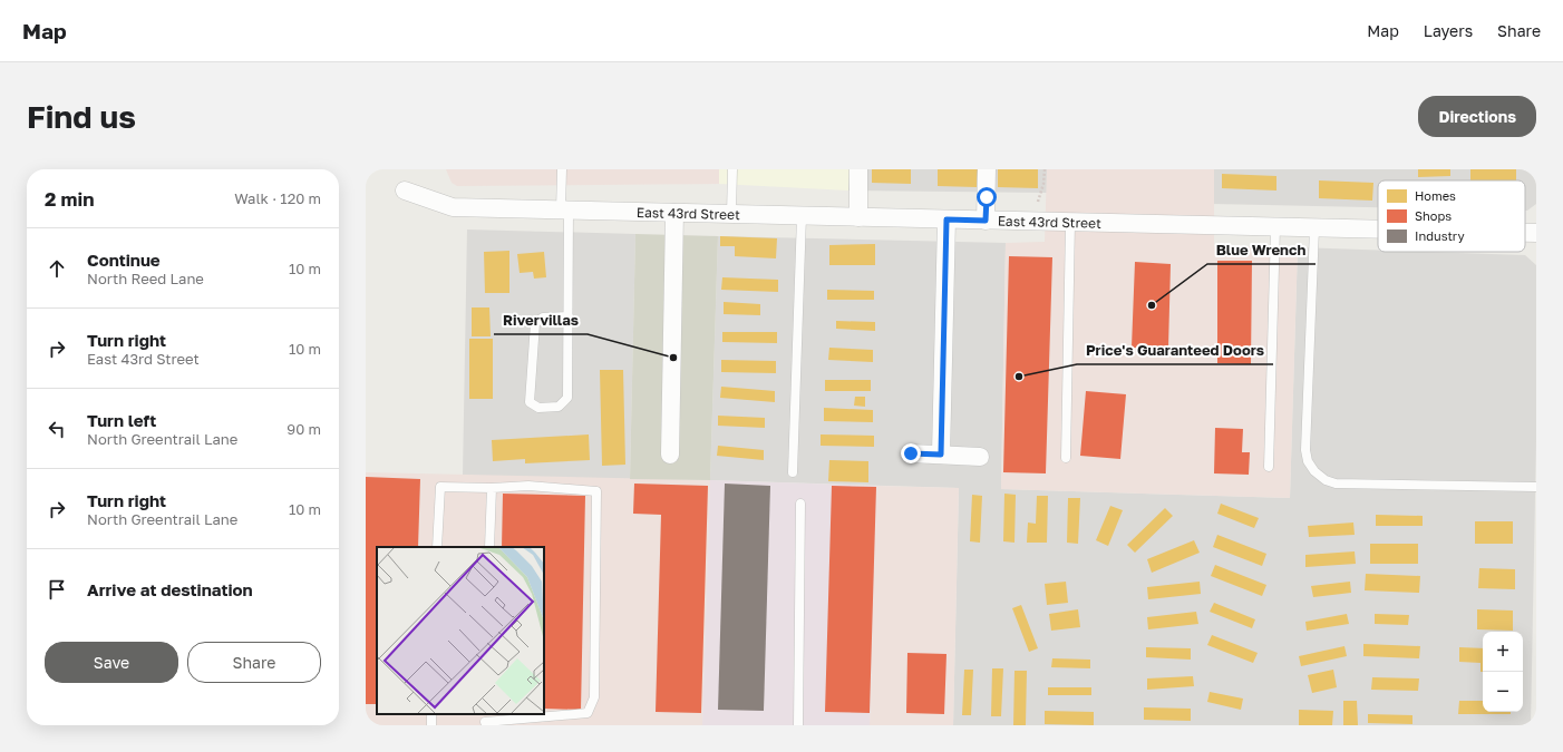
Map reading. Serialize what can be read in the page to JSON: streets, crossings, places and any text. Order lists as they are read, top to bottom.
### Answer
{
  "streets": {
    "street": ["East 43rd Street"]
  },
  "places": ["Blue Wrench", "Rivervillas", "Price's Guaranteed Doors"],
  "legend": ["Homes", "Shops", "Industry"],
  "page": {
    "header": "Map",
    "nav": ["Map", "Layers", "Share"],
    "buttons": [
      "Directions",
      ["Save", "Share"]
    ],
    "title": "Find us",
    "heading": ["2 min", "Walk · 120 m"],
    "list": [
      ["Continue", "North Reed Lane", "10 m"],
      ["Turn right", "East 43rd Street", "10 m"],
      ["Turn left", "North Greentrail Lane", "90 m"],
      ["Turn right", "North Greentrail Lane", "10 m"],
      "Arrive at destination"
    ],
    "map_buttons": ["+", "−"]
  }
}
